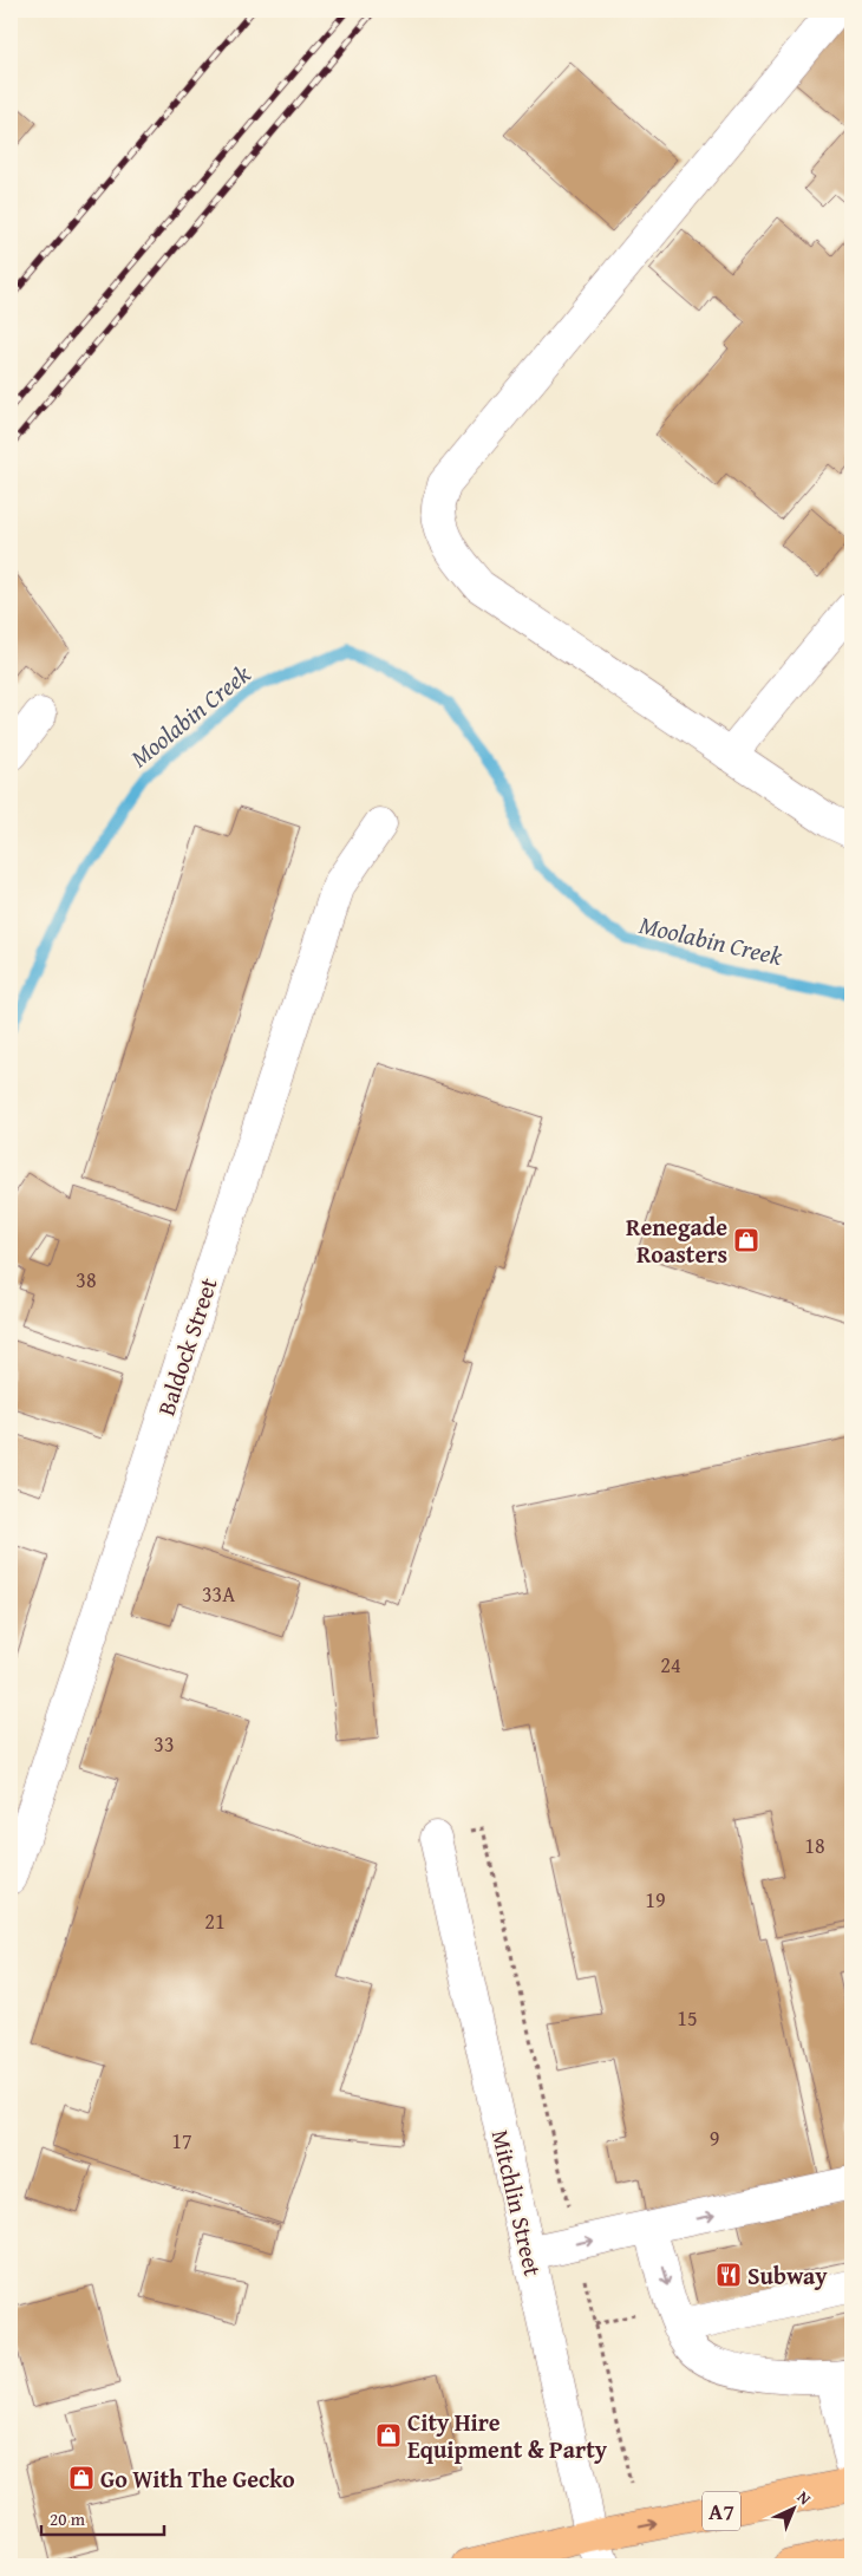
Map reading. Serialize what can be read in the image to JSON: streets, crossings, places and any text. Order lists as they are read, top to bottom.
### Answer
{
  "streets": {
    "highway": ["A7"],
    "street": ["Baldock Street", "Mitchlin Street"]
  },
  "crossings": [
    ["Mitchlin Street", "A7"]
  ],
  "water": ["Moolabin Creek"],
  "places": {
    "shop": ["Renegade Roasters", "City Hire Equipment & Party", "Go With The Gecko"],
    "restaurant": ["Subway"]
  },
  "house_numbers": [
    "38",
    "33A",
    "24",
    "33",
    "18",
    "19",
    "21",
    "15",
    "9",
    "17"
  ],
  "scale_bar": "20 m",
  "north": "top right"
}
